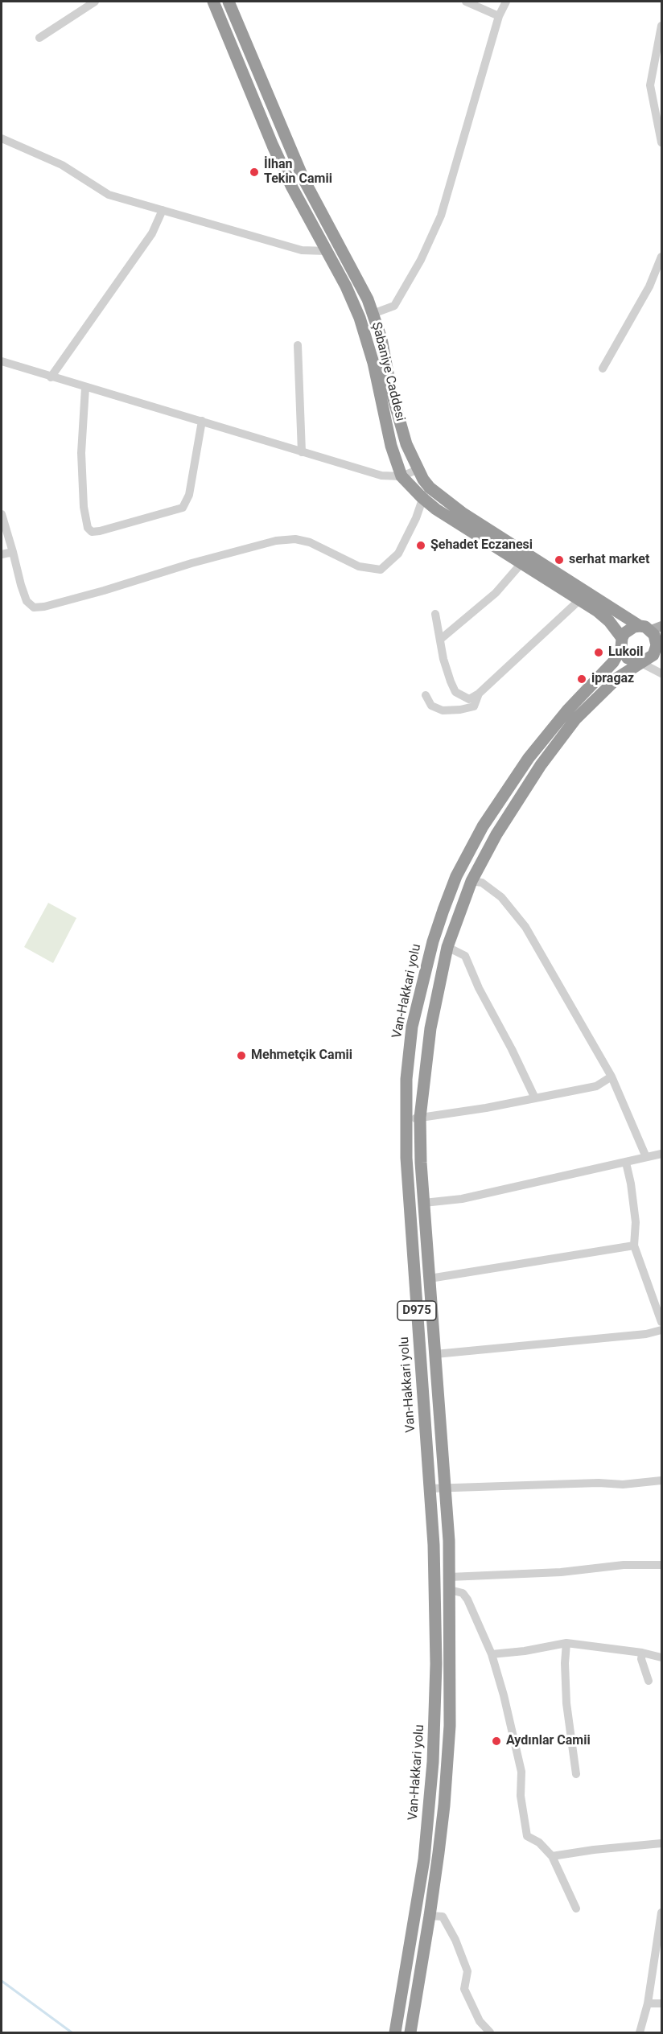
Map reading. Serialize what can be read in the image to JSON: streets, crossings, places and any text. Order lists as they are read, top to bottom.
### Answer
{
  "streets": {
    "highway": ["Şabaniye Caddesi", "Van-Hakkari yolu", "D975"]
  },
  "crossings": [
    ["Şabaniye Caddesi", "Van-Hakkari yolu"],
    ["Şabaniye Caddesi", "D975"],
    ["Van-Hakkari yolu", "D975"]
  ],
  "places": [
    "İlhan Tekin Camii",
    "Şehadet Eczanesi",
    "serhat market",
    "Lukoil",
    "ipragaz",
    "Mehmetçik Camii",
    "Aydınlar Camii"
  ]
}
